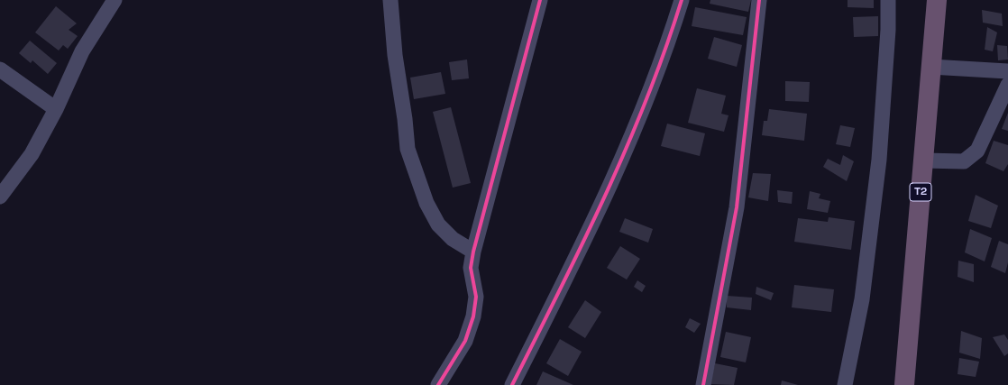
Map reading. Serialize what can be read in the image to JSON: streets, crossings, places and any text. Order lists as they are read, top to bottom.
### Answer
{
  "streets": {
    "highway": ["T2"]
  }
}
